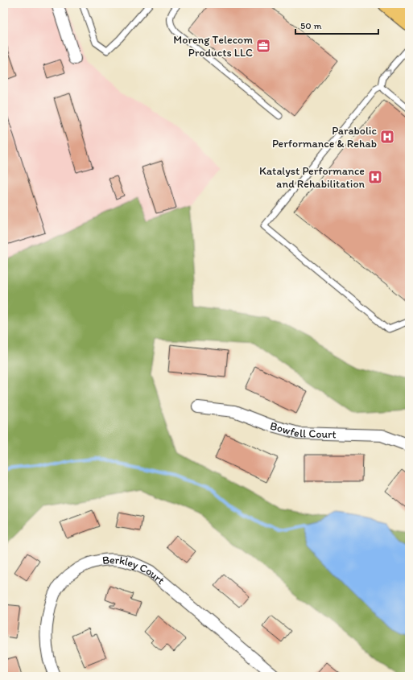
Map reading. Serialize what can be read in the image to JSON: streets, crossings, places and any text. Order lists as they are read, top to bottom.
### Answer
{
  "streets": {
    "street": ["Bowfell Court", "Berkley Court"]
  },
  "places": {
    "office": ["Moreng Telecom Products LLC"],
    "hospital": ["Parabolic Performance & Rehab", "Katalyst Performance and Rehabilitation"]
  },
  "scale_bar": "50 m"
}
